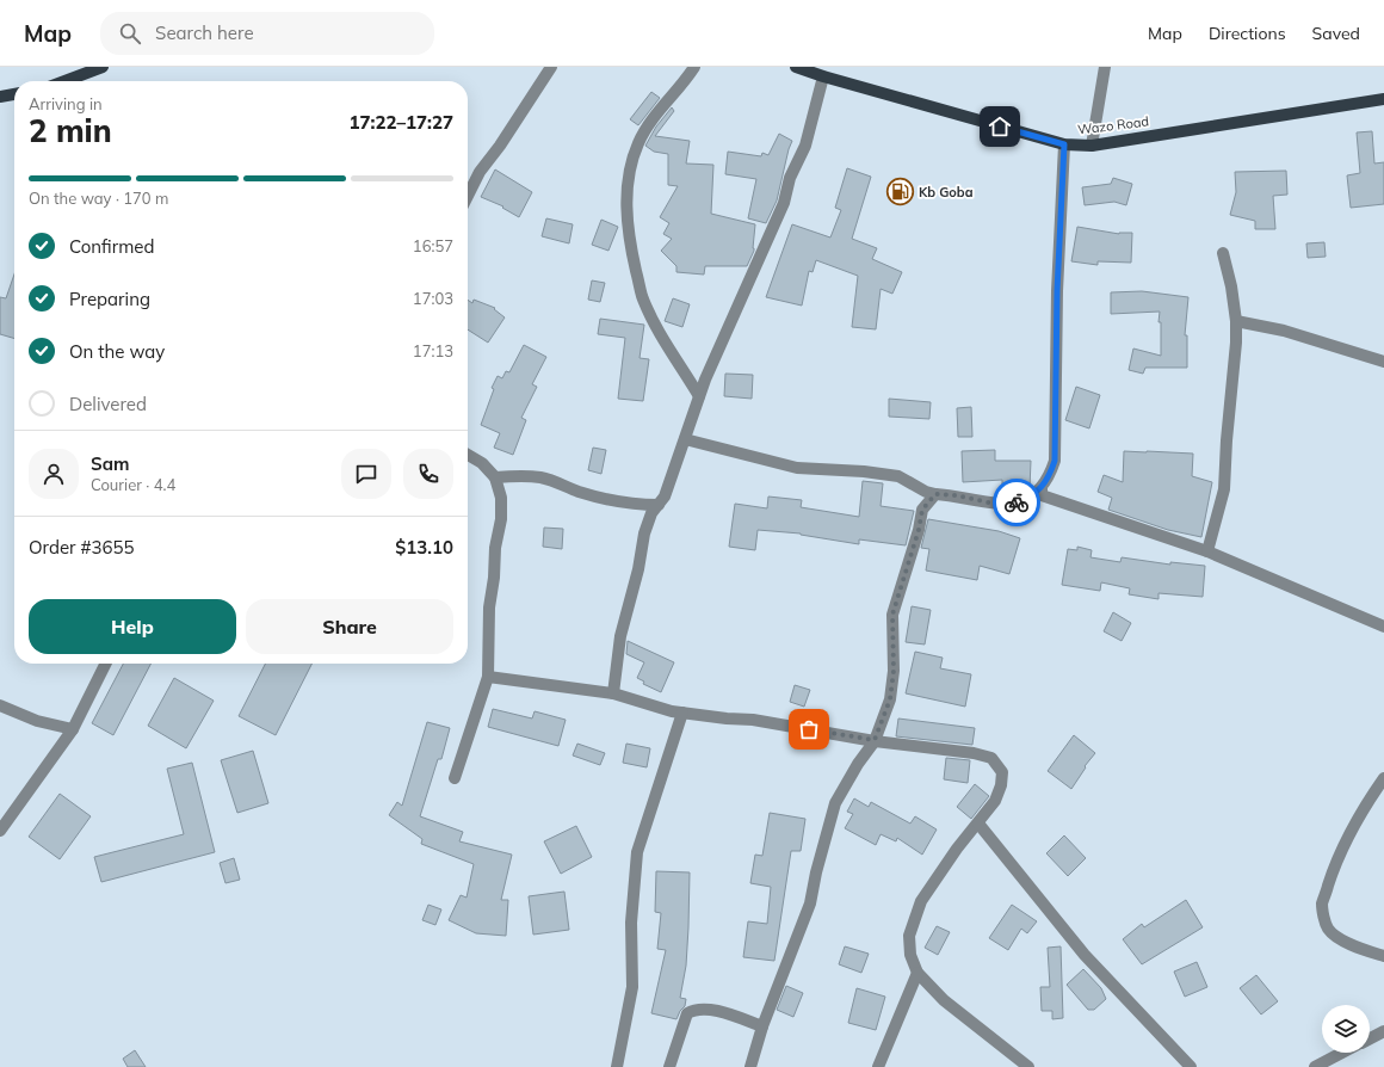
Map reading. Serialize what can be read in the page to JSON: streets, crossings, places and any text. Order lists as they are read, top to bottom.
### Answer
{
  "streets": {
    "main road": ["Wazo Road"]
  },
  "places": {
    "fuel station": ["Kb Goba"]
  },
  "page": {
    "header": "Map",
    "search": "Search here",
    "nav": ["Map", "Directions", "Saved"],
    "heading": ["2 min", "Arriving in", "17:22–17:27"],
    "panel": [
      "Sam",
      "Courier · 4.4",
      "Order #3655",
      "$13.10"
    ],
    "bar": "On the way · 170 m",
    "list": [
      ["Confirmed", "16:57"],
      ["Preparing", "17:03"],
      ["On the way", "17:13"],
      "Delivered"
    ],
    "buttons": ["Help", "Share"]
  }
}
